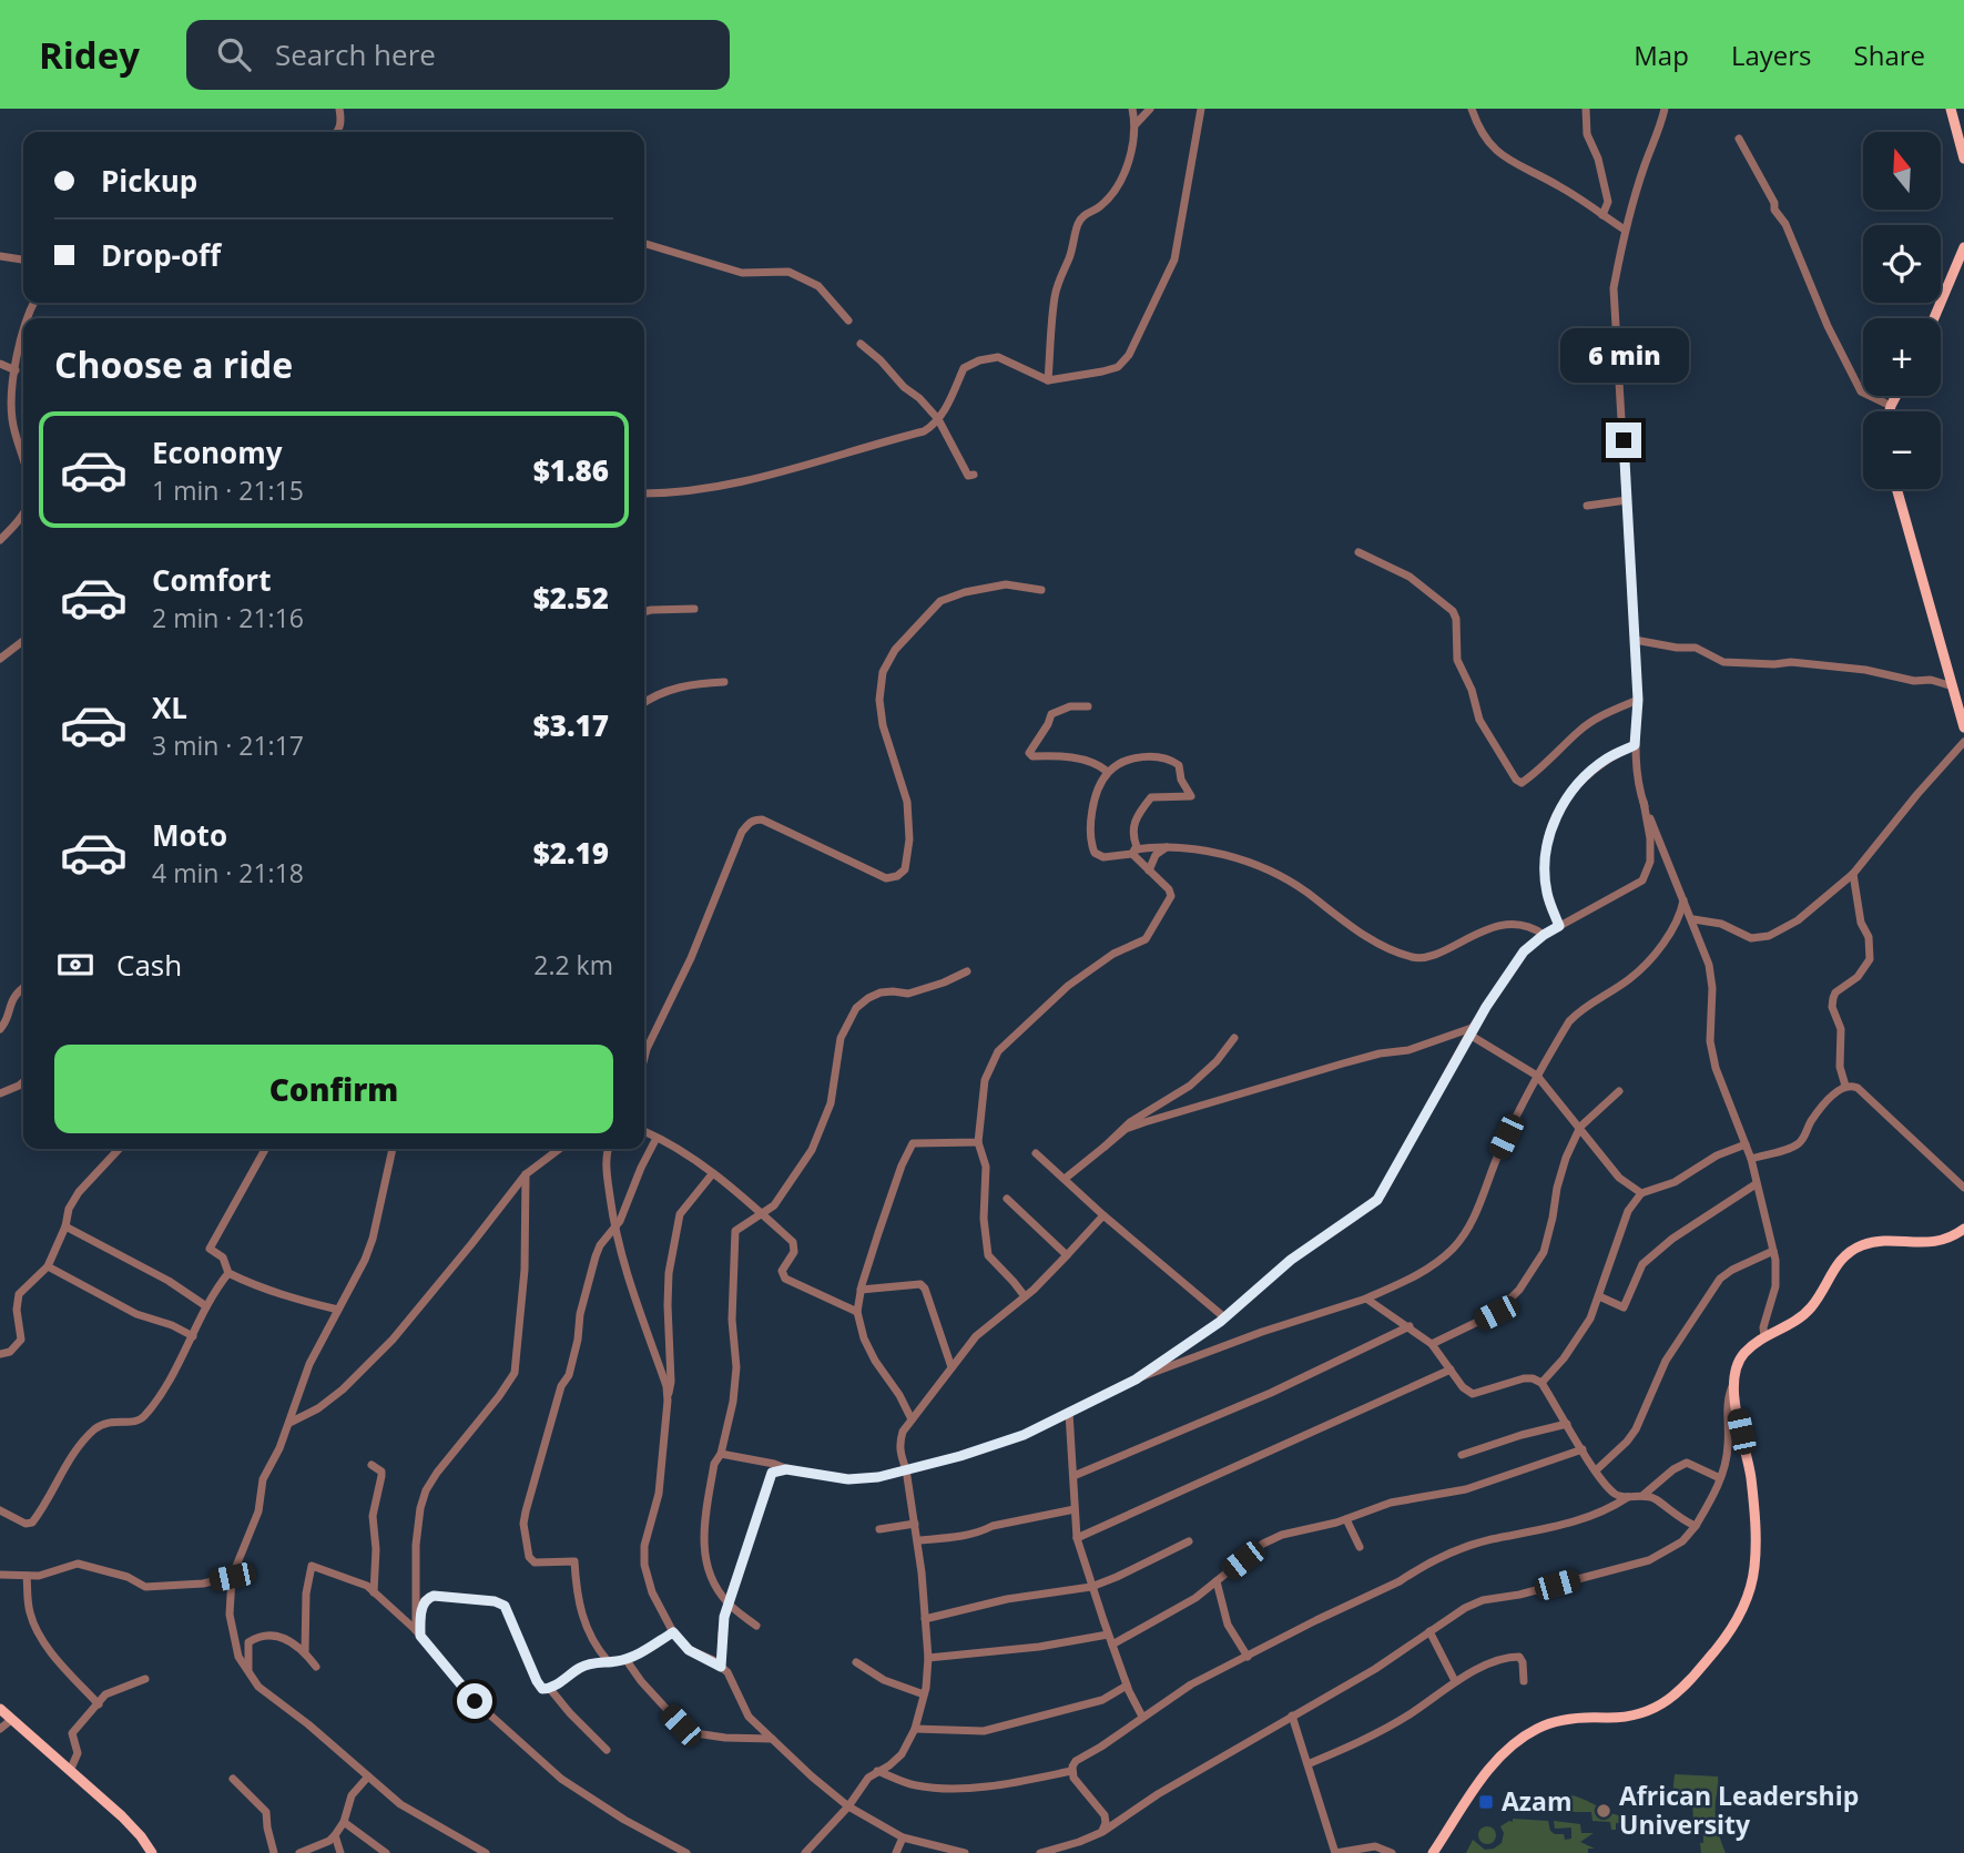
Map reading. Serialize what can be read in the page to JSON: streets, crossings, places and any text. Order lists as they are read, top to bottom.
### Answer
{
  "places": {
    "transit": ["Azam"],
    "other": ["African Leadership University"]
  },
  "north": "top",
  "page": {
    "header": "Ridey",
    "search": "Search here",
    "nav": ["Map", "Layers", "Share"],
    "map_buttons": ["+", "−"],
    "banner": ["Pickup", "Drop-off"],
    "heading": "Choose a ride",
    "bubble": "6 min",
    "list": [
      {
        "name": "Economy",
        "note": "1 min · 21:15",
        "value": "$1.86"
      },
      {
        "name": "Comfort",
        "note": "2 min · 21:16",
        "value": "$2.52"
      },
      {
        "name": "XL",
        "note": "3 min · 21:17",
        "value": "$3.17"
      },
      {
        "name": "Moto",
        "note": "4 min · 21:18",
        "value": "$2.19"
      }
    ],
    "pay": ["Cash", "2.2 km"],
    "buttons": "Confirm"
  }
}
